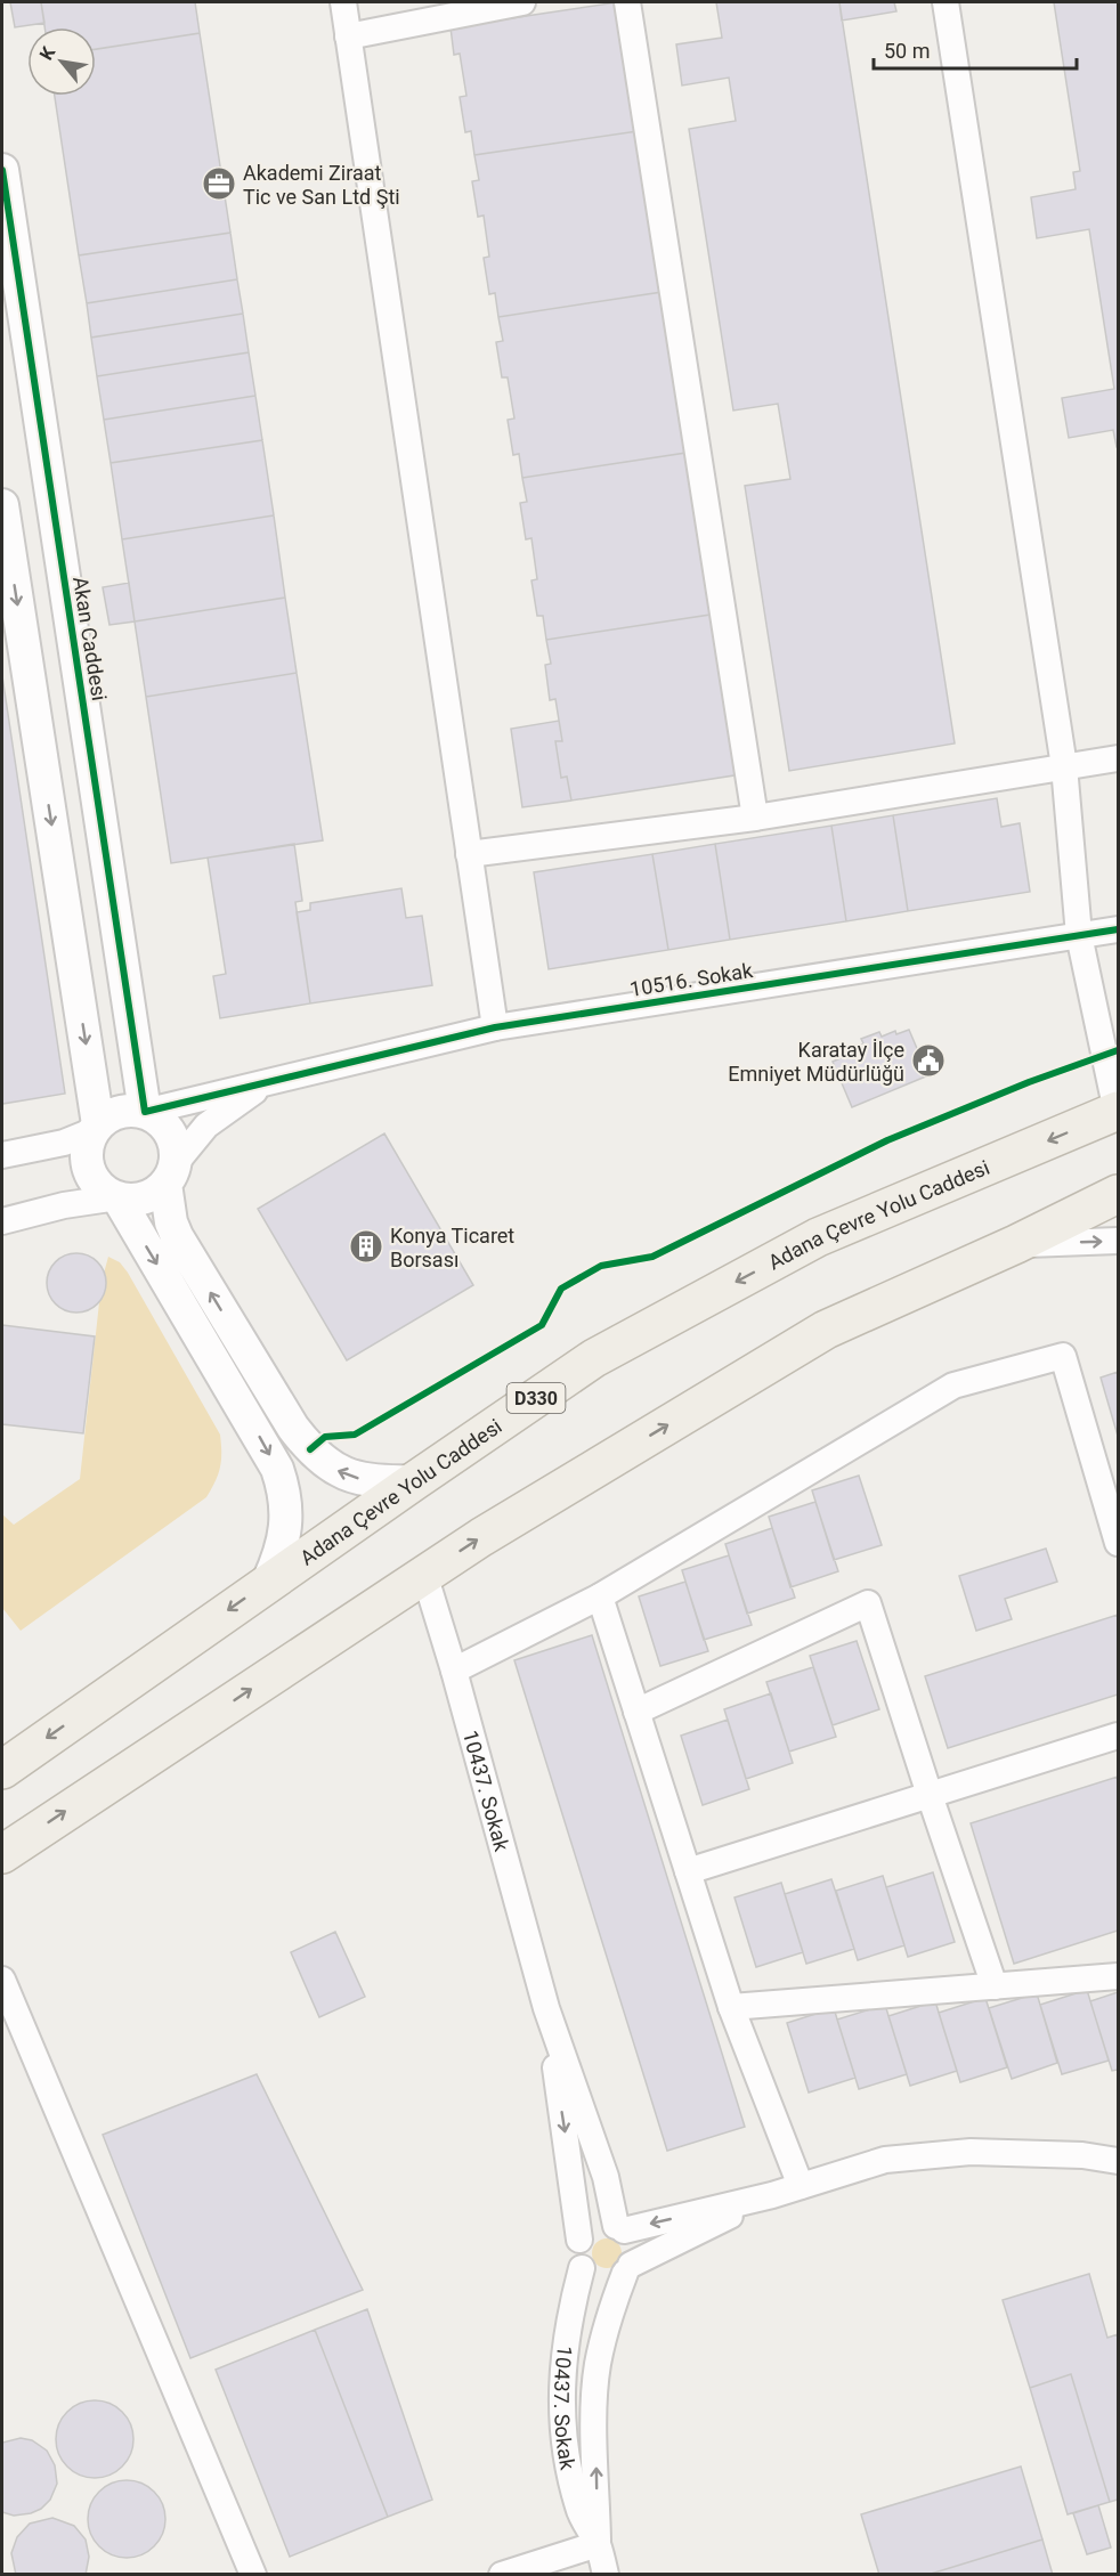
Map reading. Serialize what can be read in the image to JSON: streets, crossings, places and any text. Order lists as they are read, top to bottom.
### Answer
{
  "streets": {
    "highway": ["Adana Çevre Yolu Caddesi", "D330"],
    "street": ["Akan Caddesi", "10516. Sokak", "10437. Sokak"]
  },
  "crossings": [
    ["Akan Caddesi", "10516. Sokak"]
  ],
  "places": {
    "office": ["Akademi Ziraat Tic ve San Ltd Şti"],
    "public building": ["Karatay İlçe Emniyet Müdürlüğü"],
    "building": ["Konya Ticaret Borsası"]
  },
  "scale_bar": "50 m",
  "north": "top left"
}
